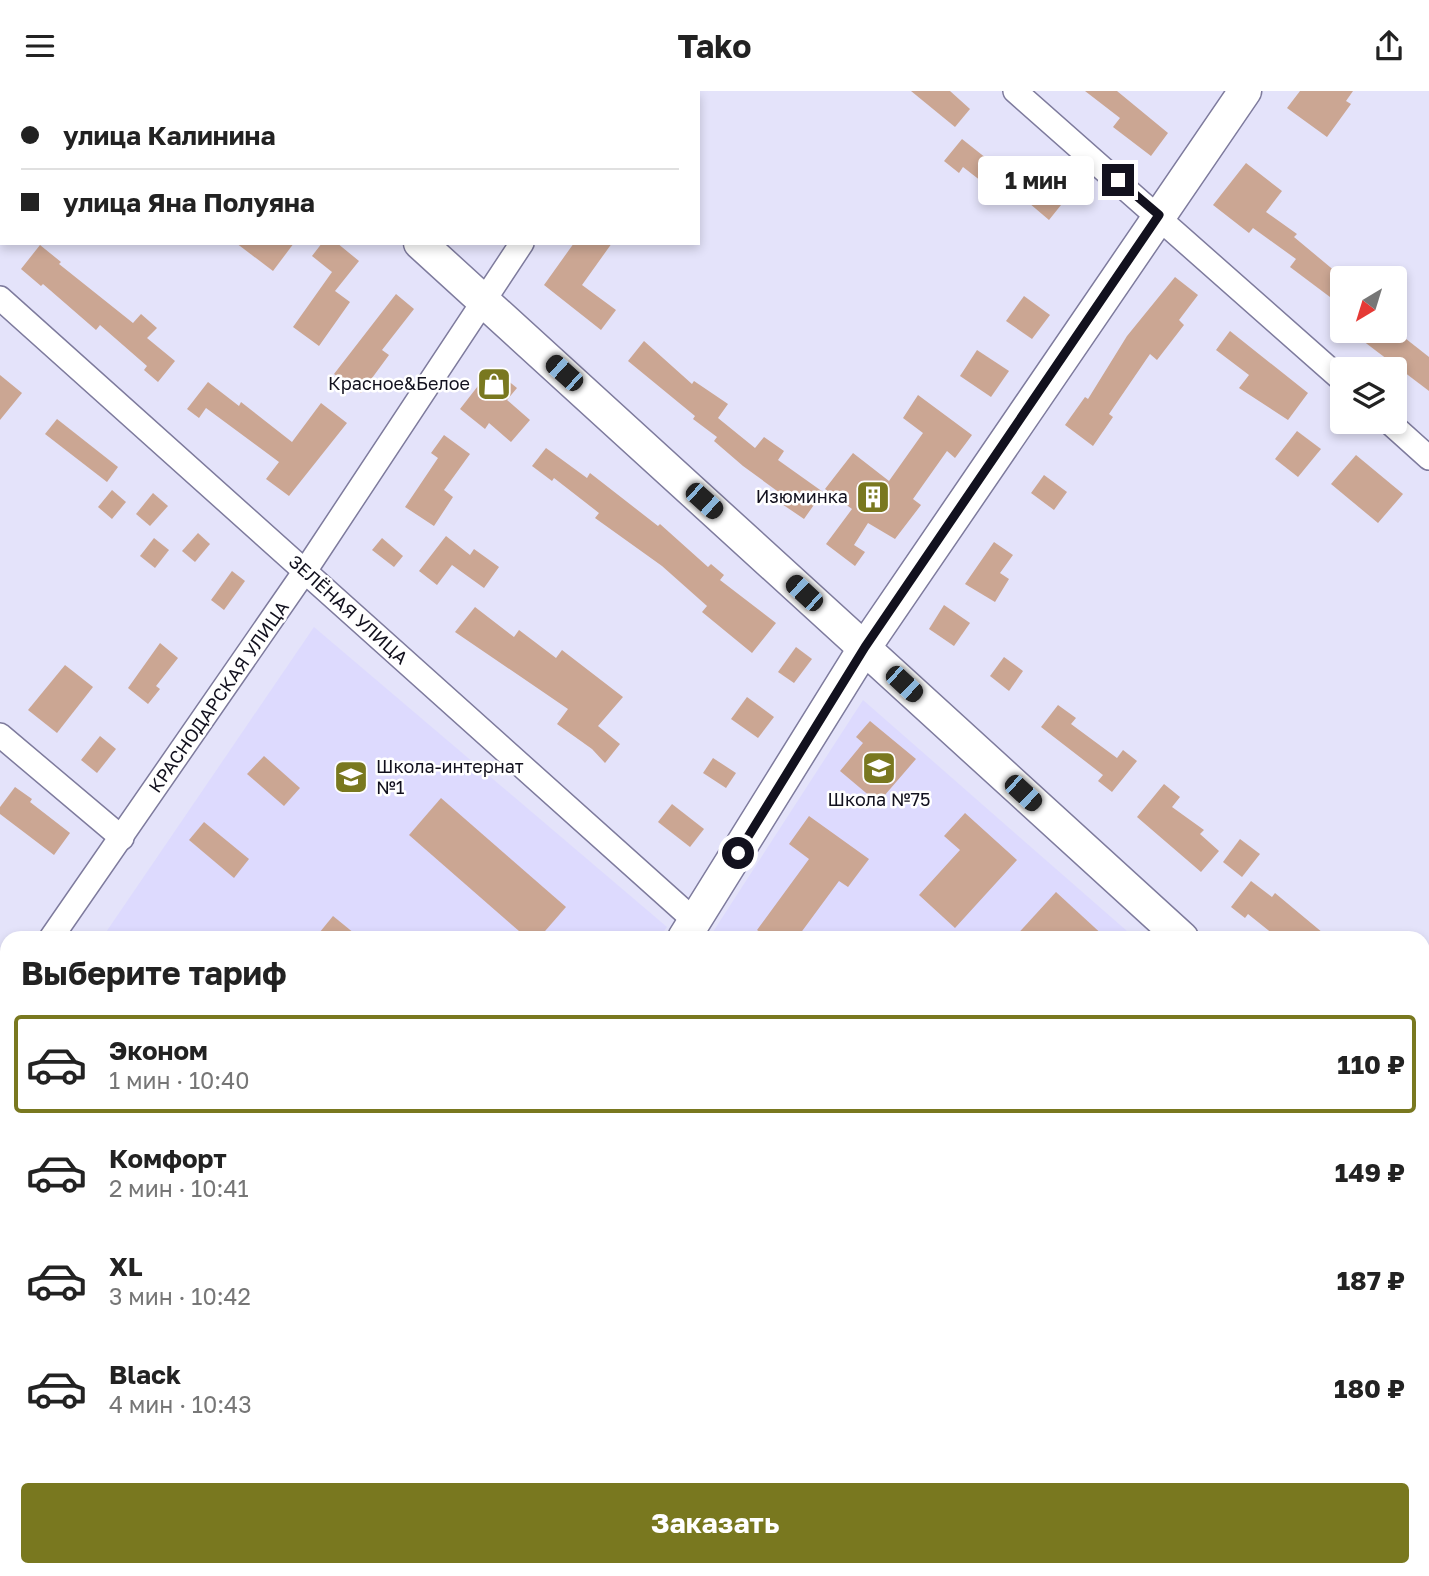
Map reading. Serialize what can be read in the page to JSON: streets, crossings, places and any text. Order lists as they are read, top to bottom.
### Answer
{
  "streets": {
    "street": ["ЗЕЛЁНАЯ УЛИЦА", "КРАСНОДАРСКАЯ УЛИЦА"]
  },
  "crossings": [
    ["ЗЕЛЁНАЯ УЛИЦА", "КРАСНОДАРСКАЯ УЛИЦА"]
  ],
  "places": {
    "shop": ["Красное&Белое"],
    "building": ["Изюминка"],
    "school or university": ["Школа №75", "Школа-интернат №1"]
  },
  "north": "bottom left",
  "page": {
    "header": "Tako",
    "banner": ["улица Калинина", "улица Яна Полуяна"],
    "bubble": "1 мин",
    "heading": "Выберите тариф",
    "list": [
      {
        "name": "Эконом",
        "note": "1 мин · 10:40",
        "value": "110 ₽"
      },
      {
        "name": "Комфорт",
        "note": "2 мин · 10:41",
        "value": "149 ₽"
      },
      {
        "name": "XL",
        "note": "3 мин · 10:42",
        "value": "187 ₽"
      },
      {
        "name": "Black",
        "note": "4 мин · 10:43",
        "value": "180 ₽"
      }
    ],
    "buttons": "Заказать"
  }
}
